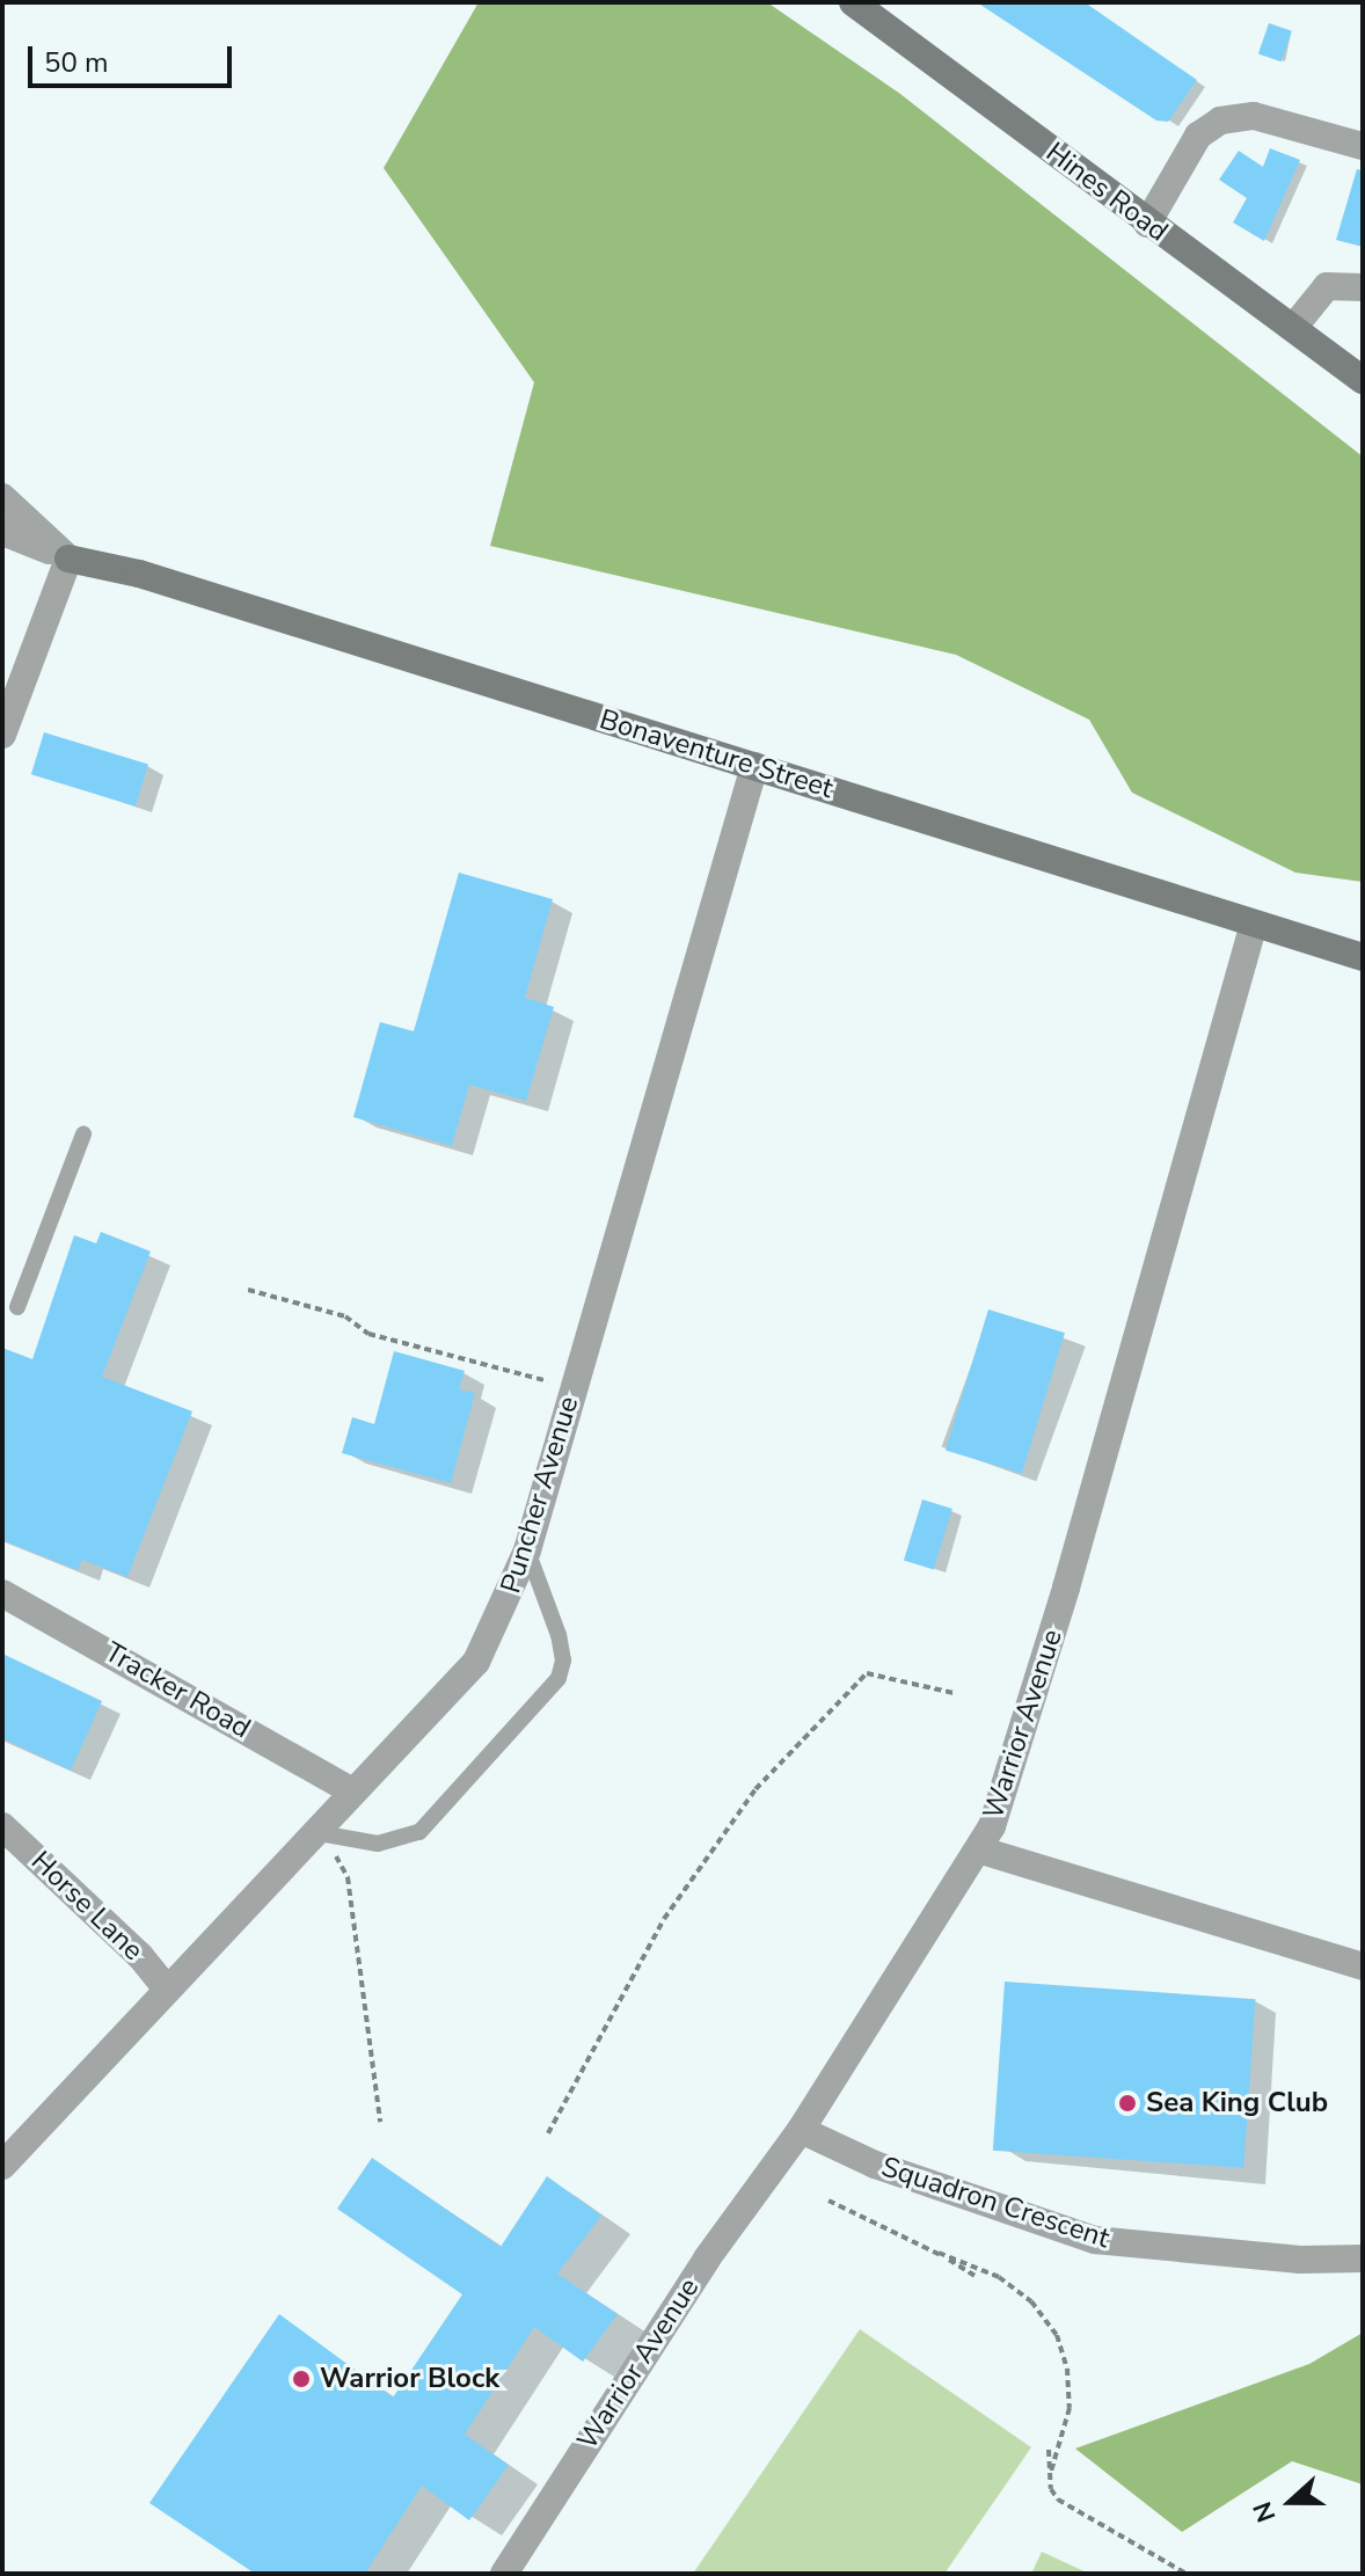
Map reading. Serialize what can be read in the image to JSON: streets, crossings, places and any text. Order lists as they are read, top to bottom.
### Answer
{
  "streets": {
    "street": [
      "Hines Road",
      "Bonaventure Street",
      "Puncher Avenue",
      "Tracker Road",
      "Warrior Avenue",
      "Horse Lane",
      "Squadron Crescent"
    ]
  },
  "crossings": [
    ["Bonaventure Street", "Puncher Avenue"],
    ["Bonaventure Street", "Warrior Avenue"],
    ["Puncher Avenue", "Tracker Road"],
    ["Puncher Avenue", "Horse Lane"],
    ["Warrior Avenue", "Squadron Crescent"]
  ],
  "places": ["Sea King Club", "Warrior Block"],
  "scale_bar": "50 m",
  "north": "left"
}
